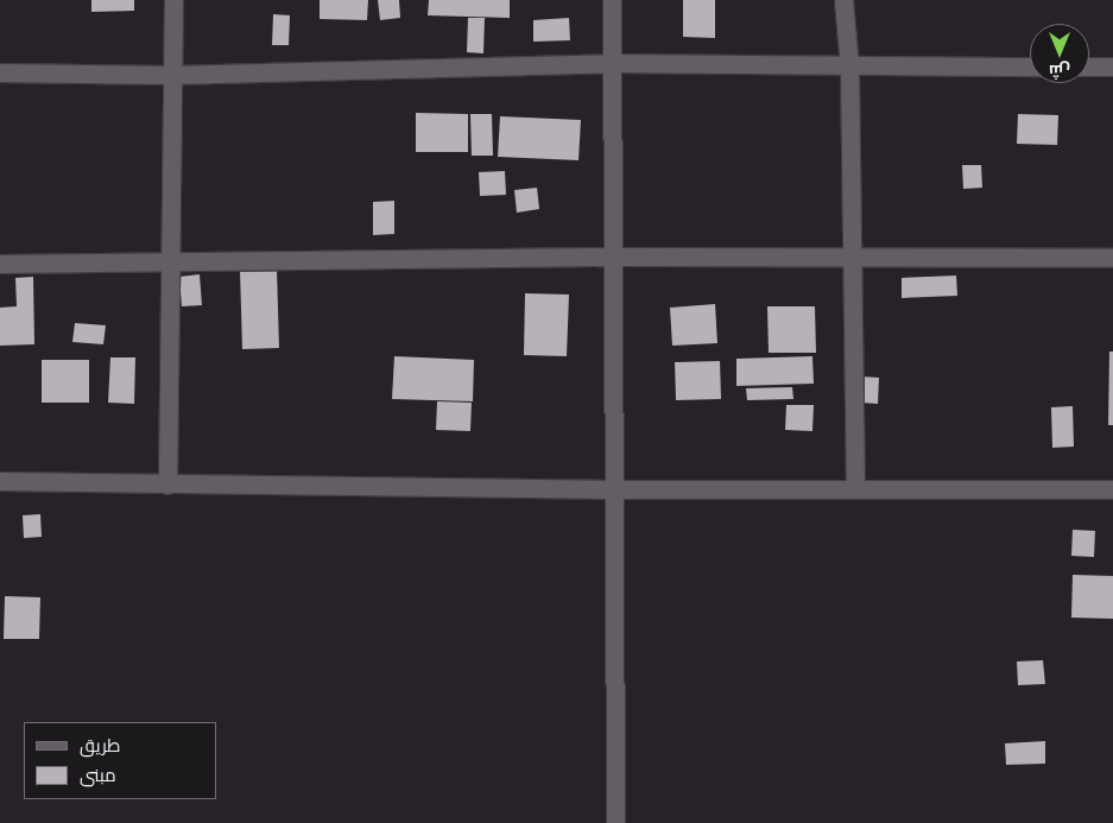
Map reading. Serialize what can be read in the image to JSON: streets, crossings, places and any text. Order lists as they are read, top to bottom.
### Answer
{
  "legend": ["طريق", "مبنى"],
  "north": "bottom"
}
